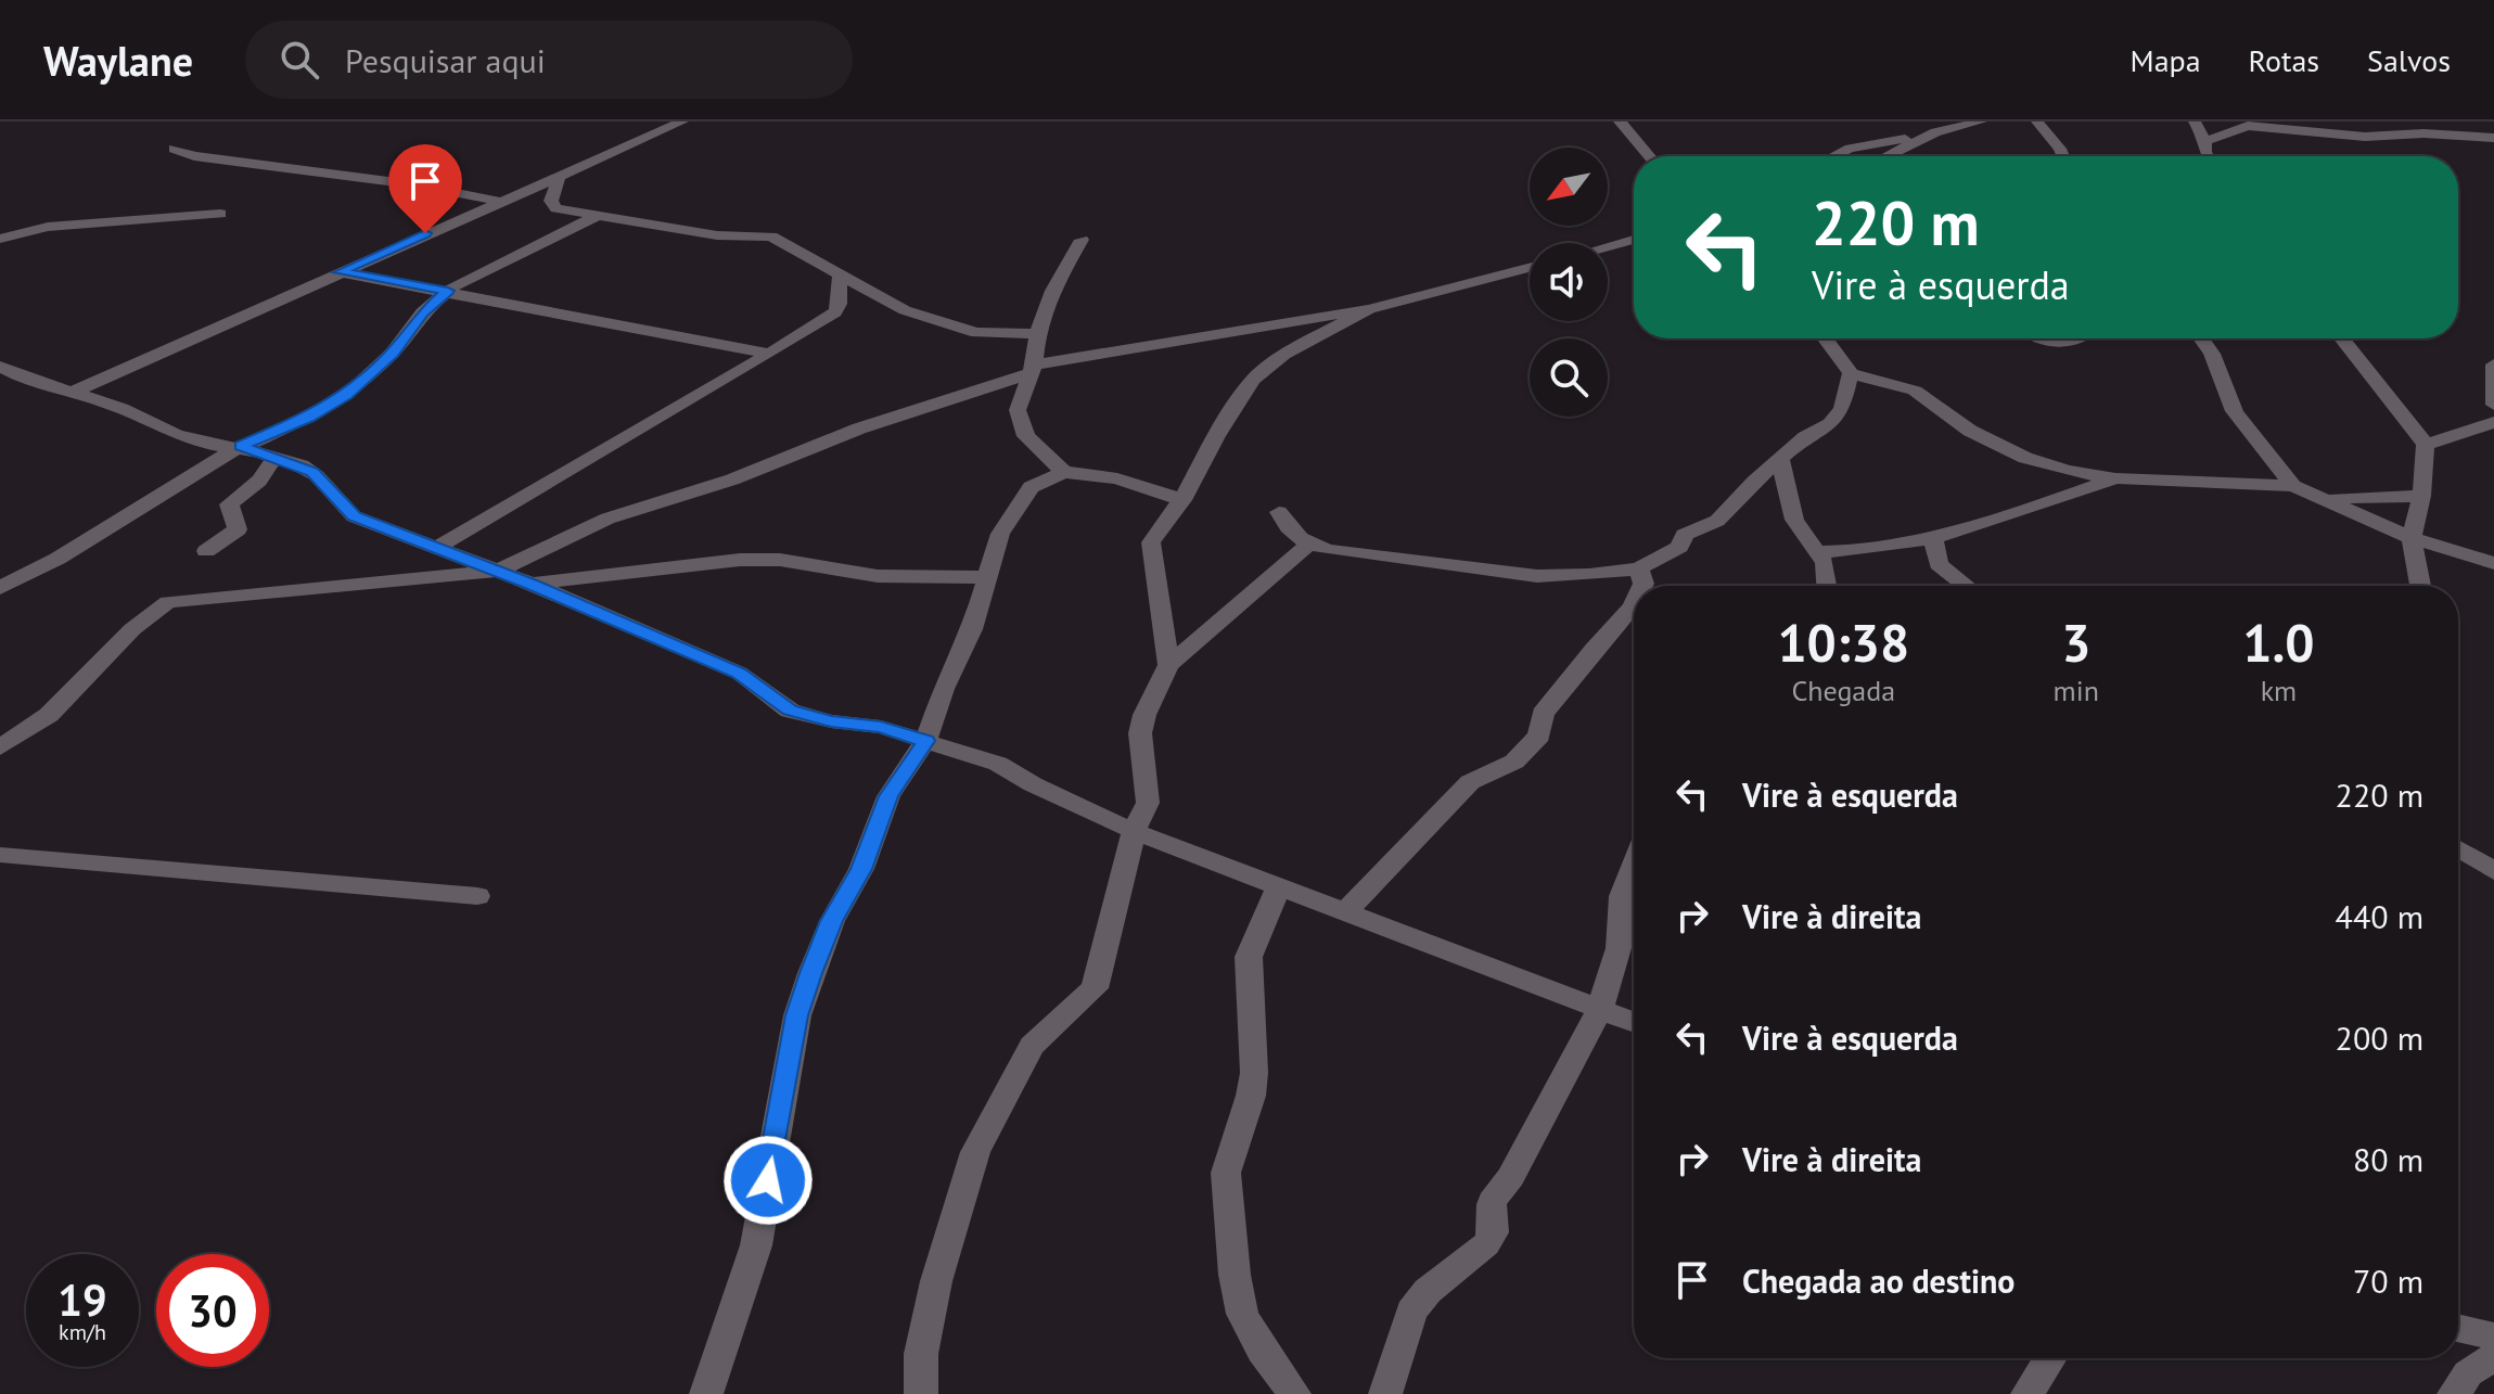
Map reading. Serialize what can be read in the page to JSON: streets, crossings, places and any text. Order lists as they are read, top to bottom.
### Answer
{
  "north": "bottom left",
  "page": {
    "header": "Waylane",
    "search": "Pesquisar aqui",
    "nav": ["Mapa", "Rotas", "Salvos"],
    "turn": ["220 m", "Vire à esquerda"],
    "eta": [
      "10:38",
      "Chegada",
      "3",
      "min",
      "1.0",
      "km"
    ],
    "list": [
      {
        "name": "Vire à esquerda",
        "value": "220 m"
      },
      {
        "name": "Vire à direita",
        "value": "440 m"
      },
      {
        "name": "Vire à esquerda",
        "value": "200 m"
      },
      {
        "name": "Vire à direita",
        "value": "80 m"
      },
      {
        "name": "Chegada ao destino",
        "value": "70 m"
      }
    ],
    "speed": "19 km/h",
    "limit": "30"
  }
}
